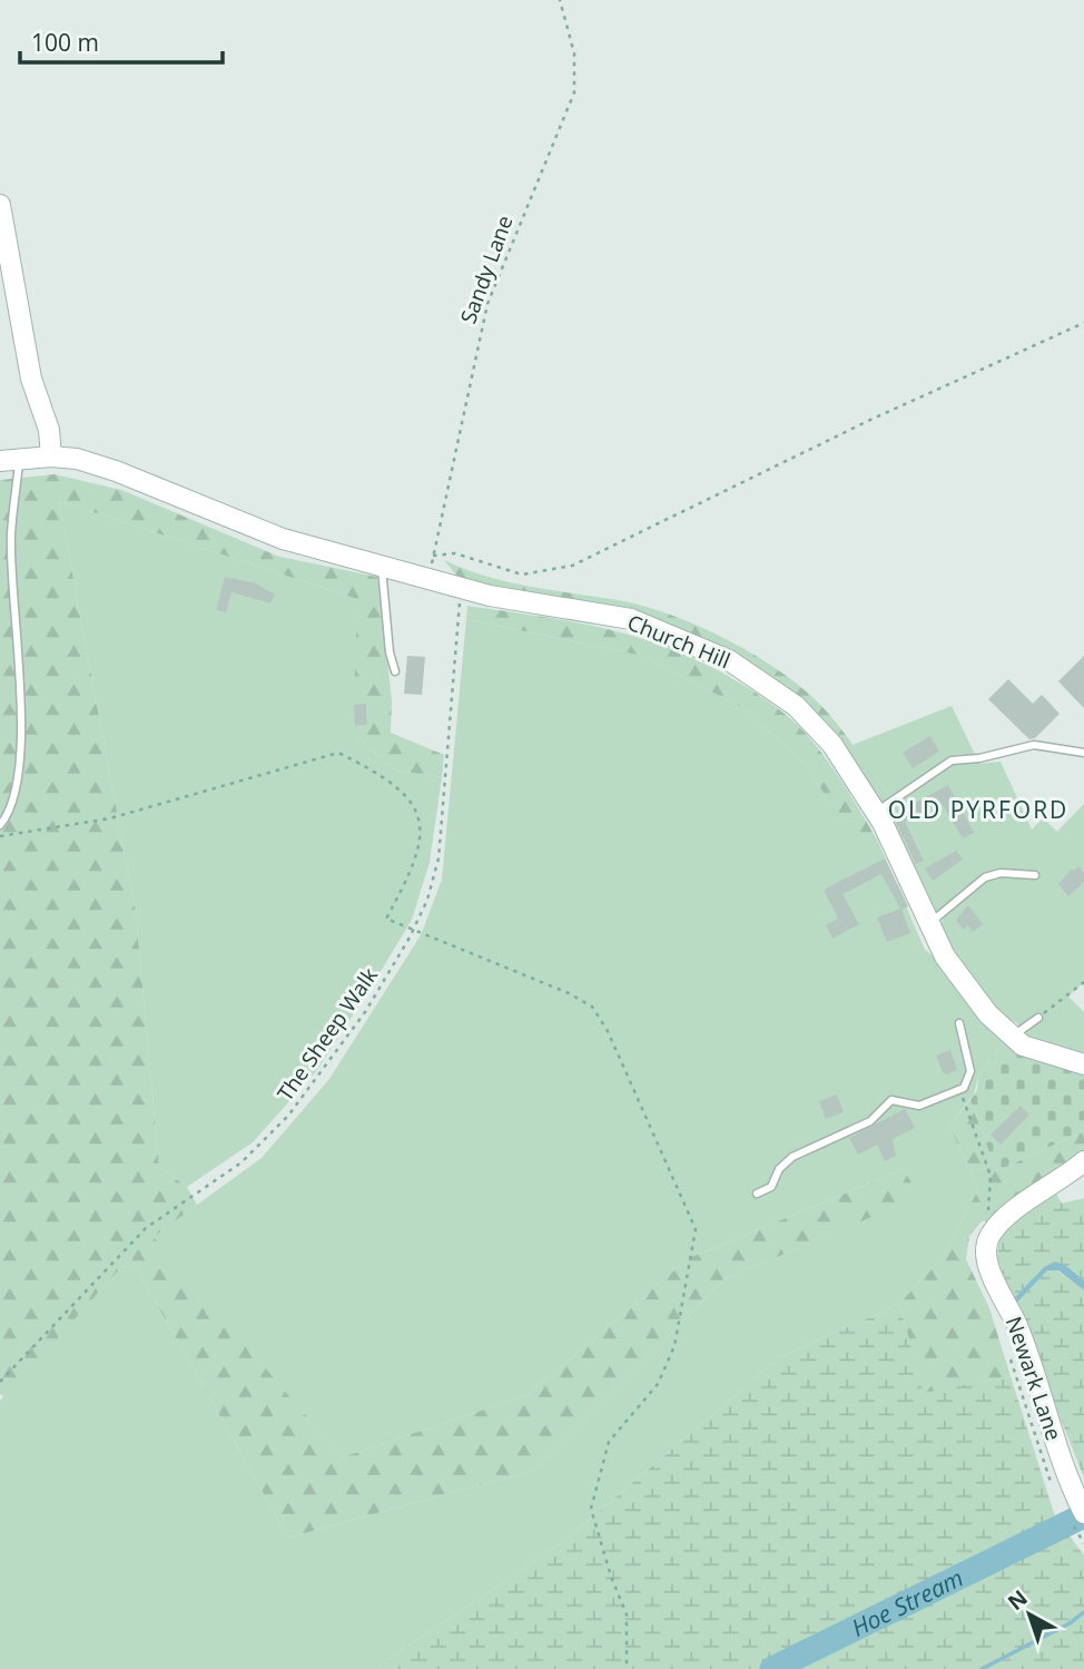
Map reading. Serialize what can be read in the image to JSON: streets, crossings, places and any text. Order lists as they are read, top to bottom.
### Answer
{
  "streets": {
    "main road": ["Church Hill", "Newark Lane"],
    "path": ["Sandy Lane", "The Sheep Walk"]
  },
  "crossings": [
    ["Church Hill", "The Sheep Walk"]
  ],
  "districts": ["OLD PYRFORD"],
  "water": ["Hoe Stream"],
  "scale_bar": "100 m",
  "north": "top left"
}
